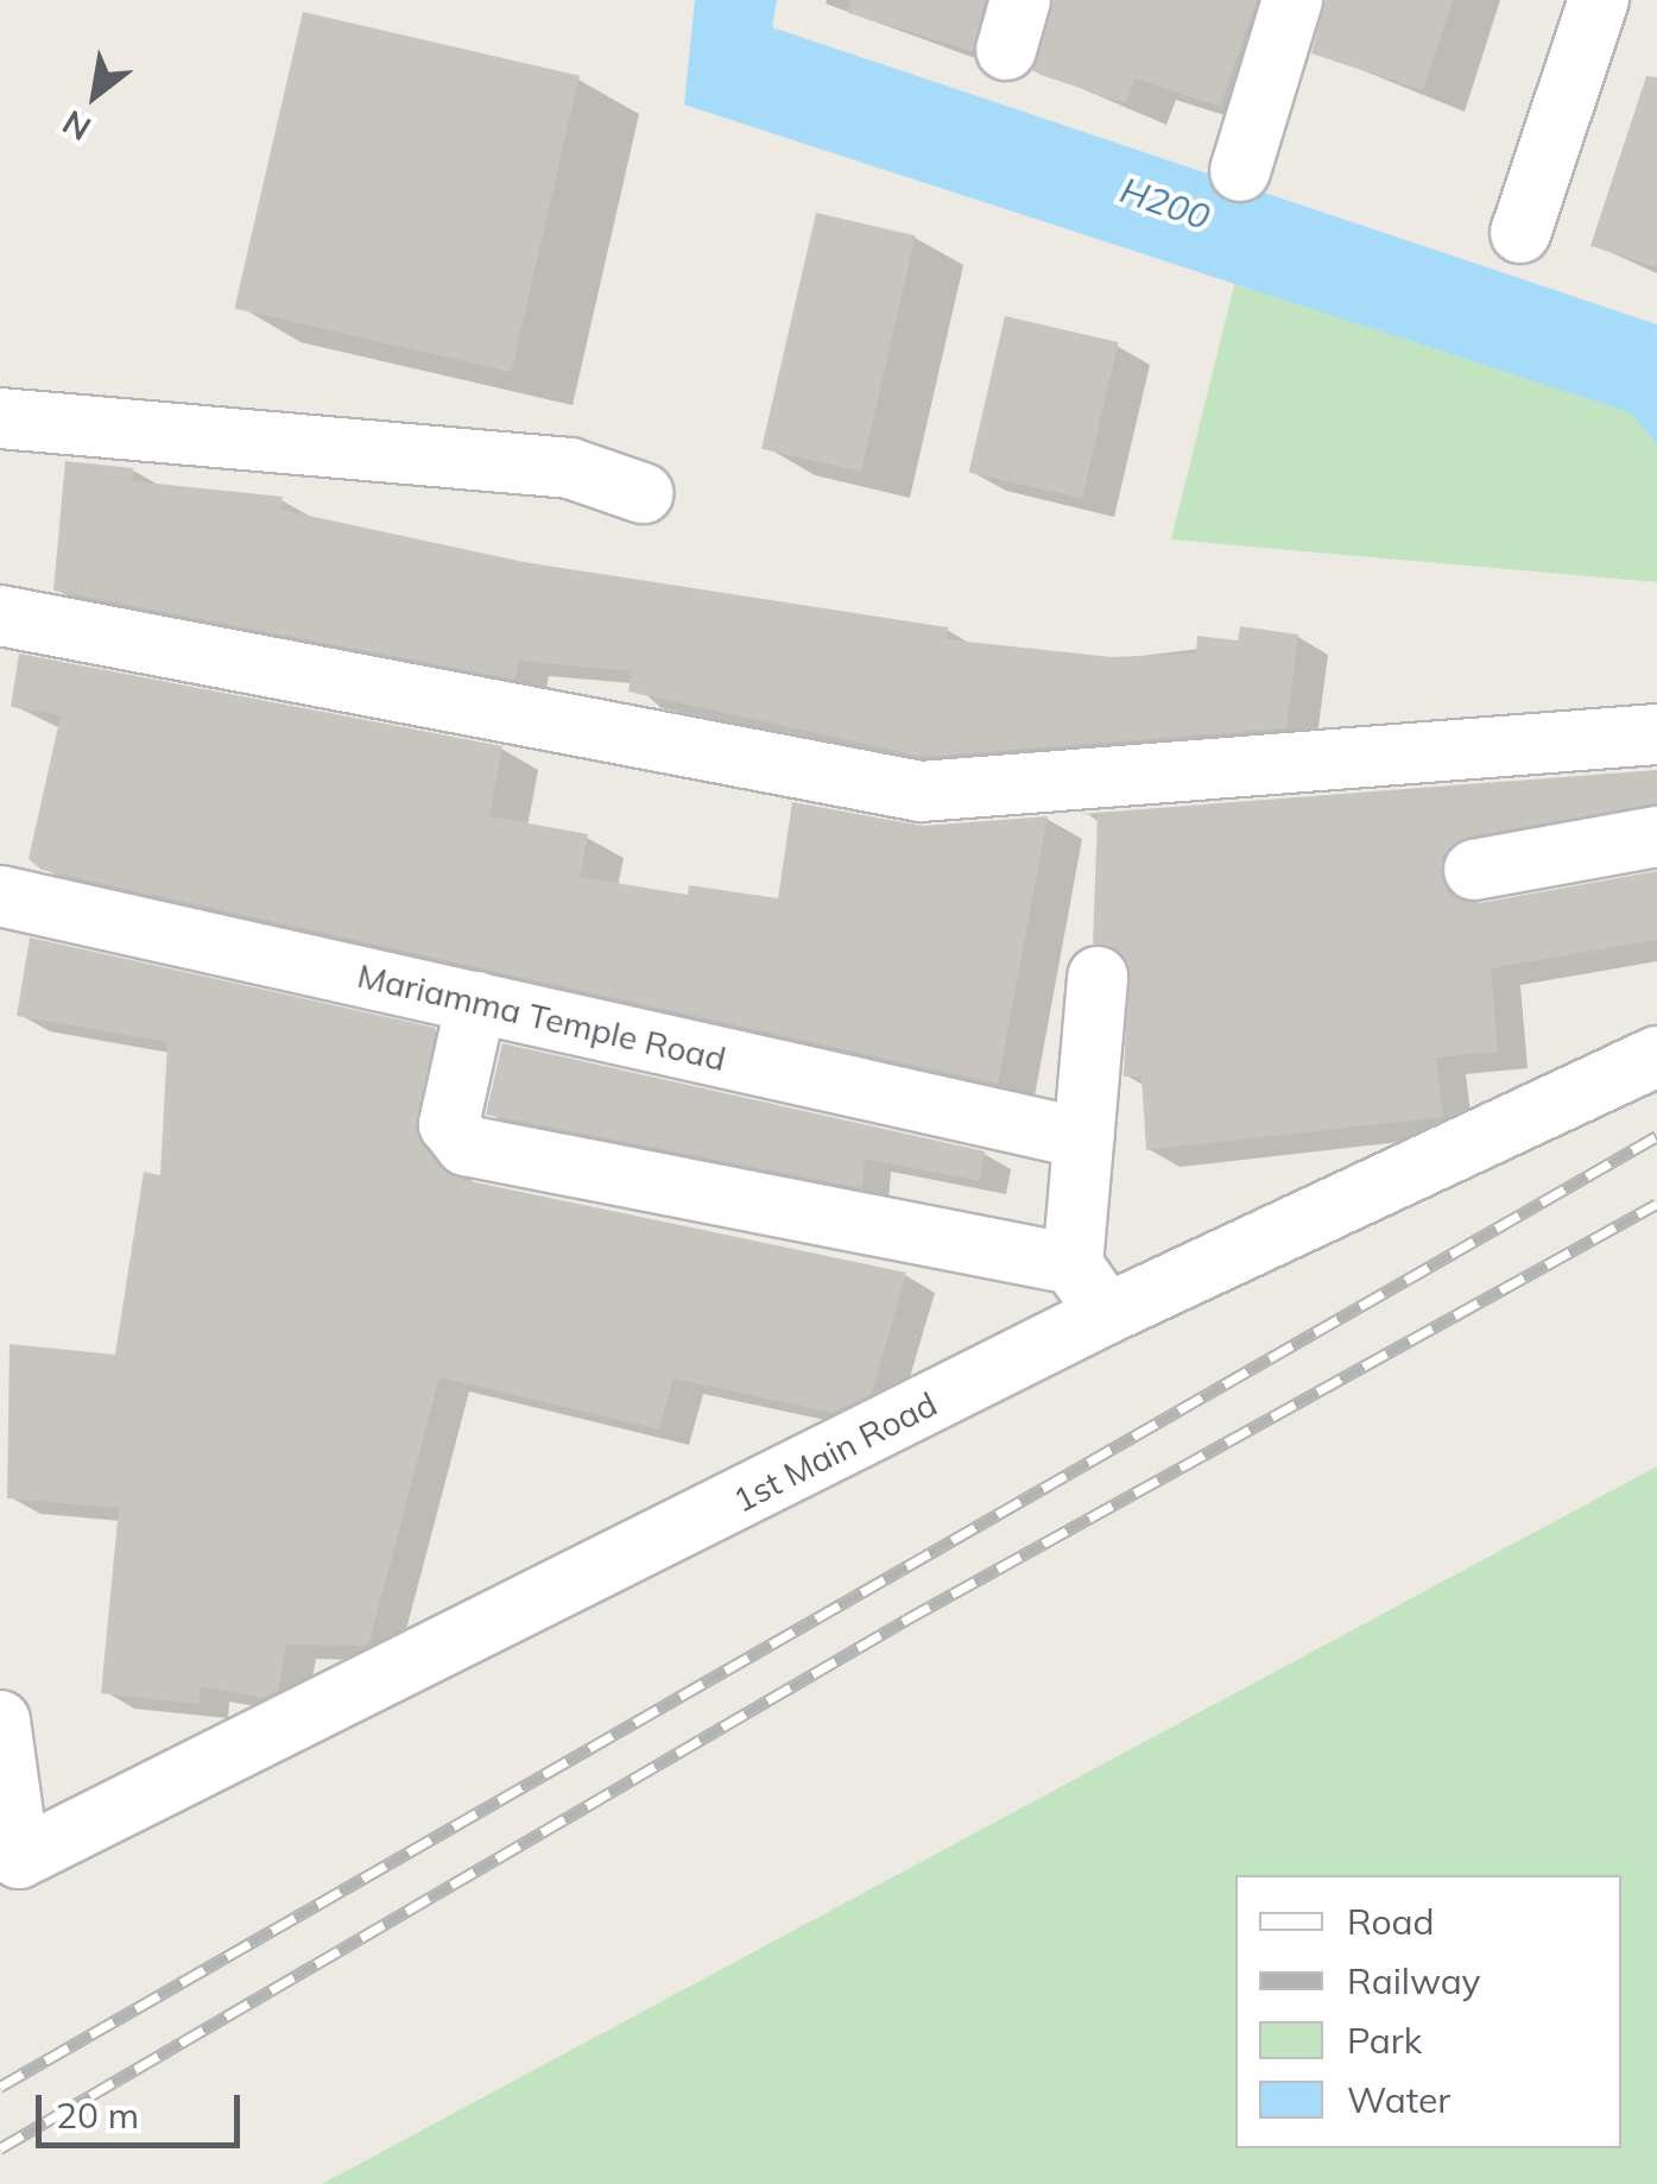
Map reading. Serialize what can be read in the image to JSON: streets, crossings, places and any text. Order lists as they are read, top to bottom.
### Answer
{
  "streets": {
    "street": ["Mariamma Temple Road", "1st Main Road"]
  },
  "water": ["H200"],
  "legend": [
    "Road",
    "Railway",
    "Park",
    "Water"
  ],
  "scale_bar": "20 m",
  "north": "bottom left"
}
